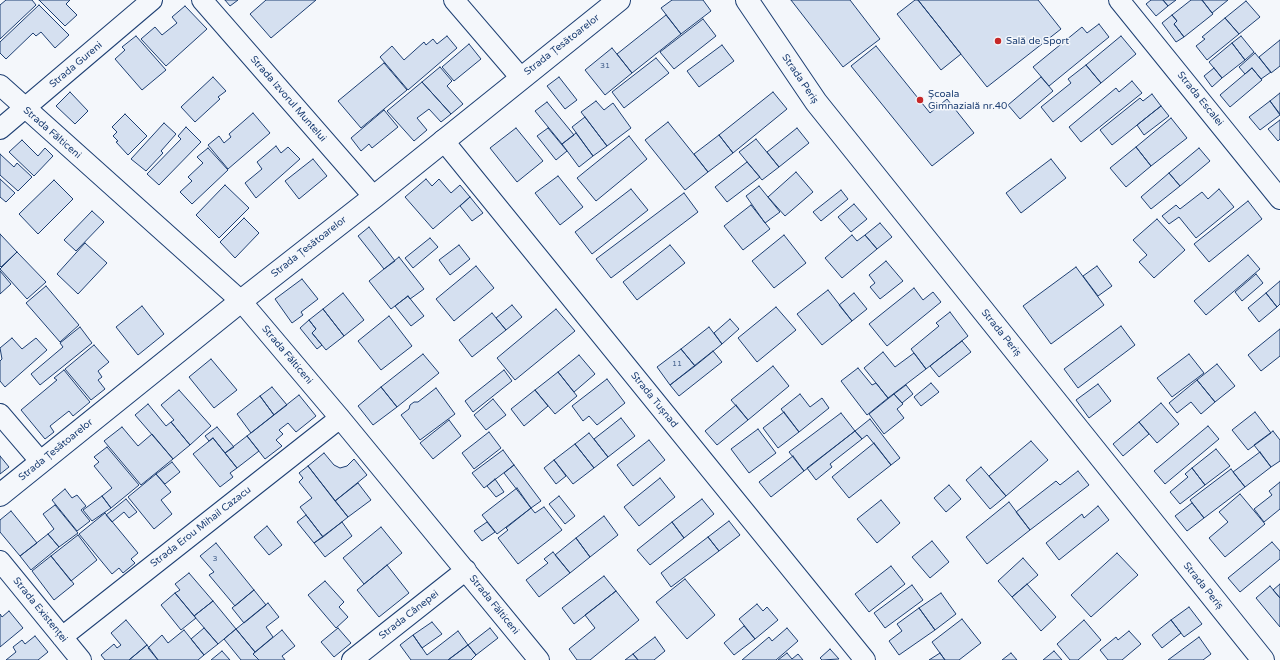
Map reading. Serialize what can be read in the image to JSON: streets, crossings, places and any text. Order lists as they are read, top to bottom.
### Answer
{
  "streets": {
    "street": [
      "Strada Țesătoarelor",
      "Strada Gureni",
      "Strada Periș",
      "Strada Izvorul Muntelui",
      "Strada Escalei",
      "Strada Fălticeni",
      "Strada Tușnad",
      "Strada Erou Mihail Cazacu",
      "Strada Existenței",
      "Strada Cânepei"
    ]
  },
  "crossings": [
    ["Strada Țesătoarelor", "Strada Izvorul Muntelui"],
    ["Strada Țesătoarelor", "Strada Fălticeni"],
    ["Strada Țesătoarelor", "Strada Tușnad"],
    ["Strada Gureni", "Strada Fălticeni"],
    ["Strada Fălticeni", "Strada Erou Mihail Cazacu"],
    ["Strada Fălticeni", "Strada Cânepei"],
    ["Strada Erou Mihail Cazacu", "Strada Existenței"]
  ],
  "places": ["Sală de Sport", "Școala Gimnazială nr.40"],
  "house_numbers": ["31", "11", "3"]
}
